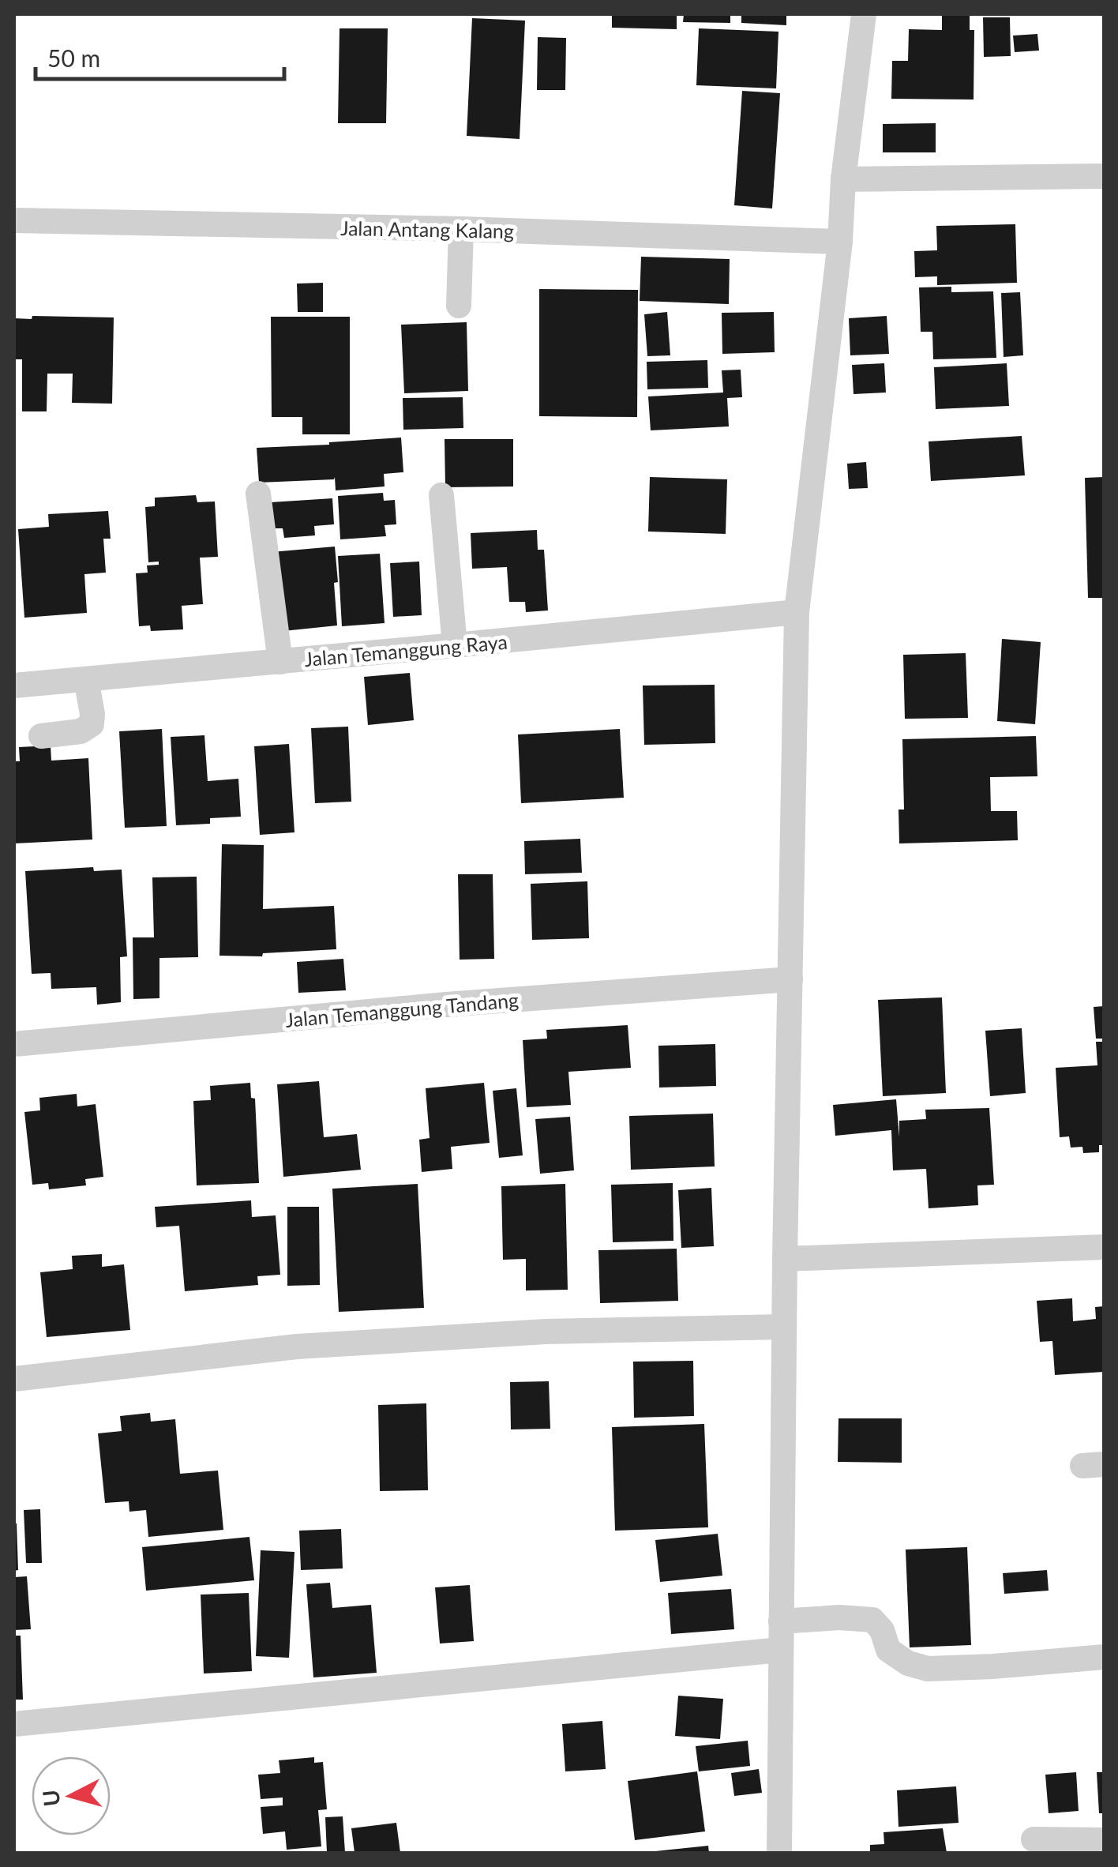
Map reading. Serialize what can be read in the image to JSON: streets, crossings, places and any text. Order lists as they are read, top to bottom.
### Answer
{
  "streets": {
    "street": ["Jalan Antang Kalang", "Jalan Temanggung Raya", "Jalan Temanggung Tandang"]
  },
  "scale_bar": "50 m",
  "north": "left"
}
